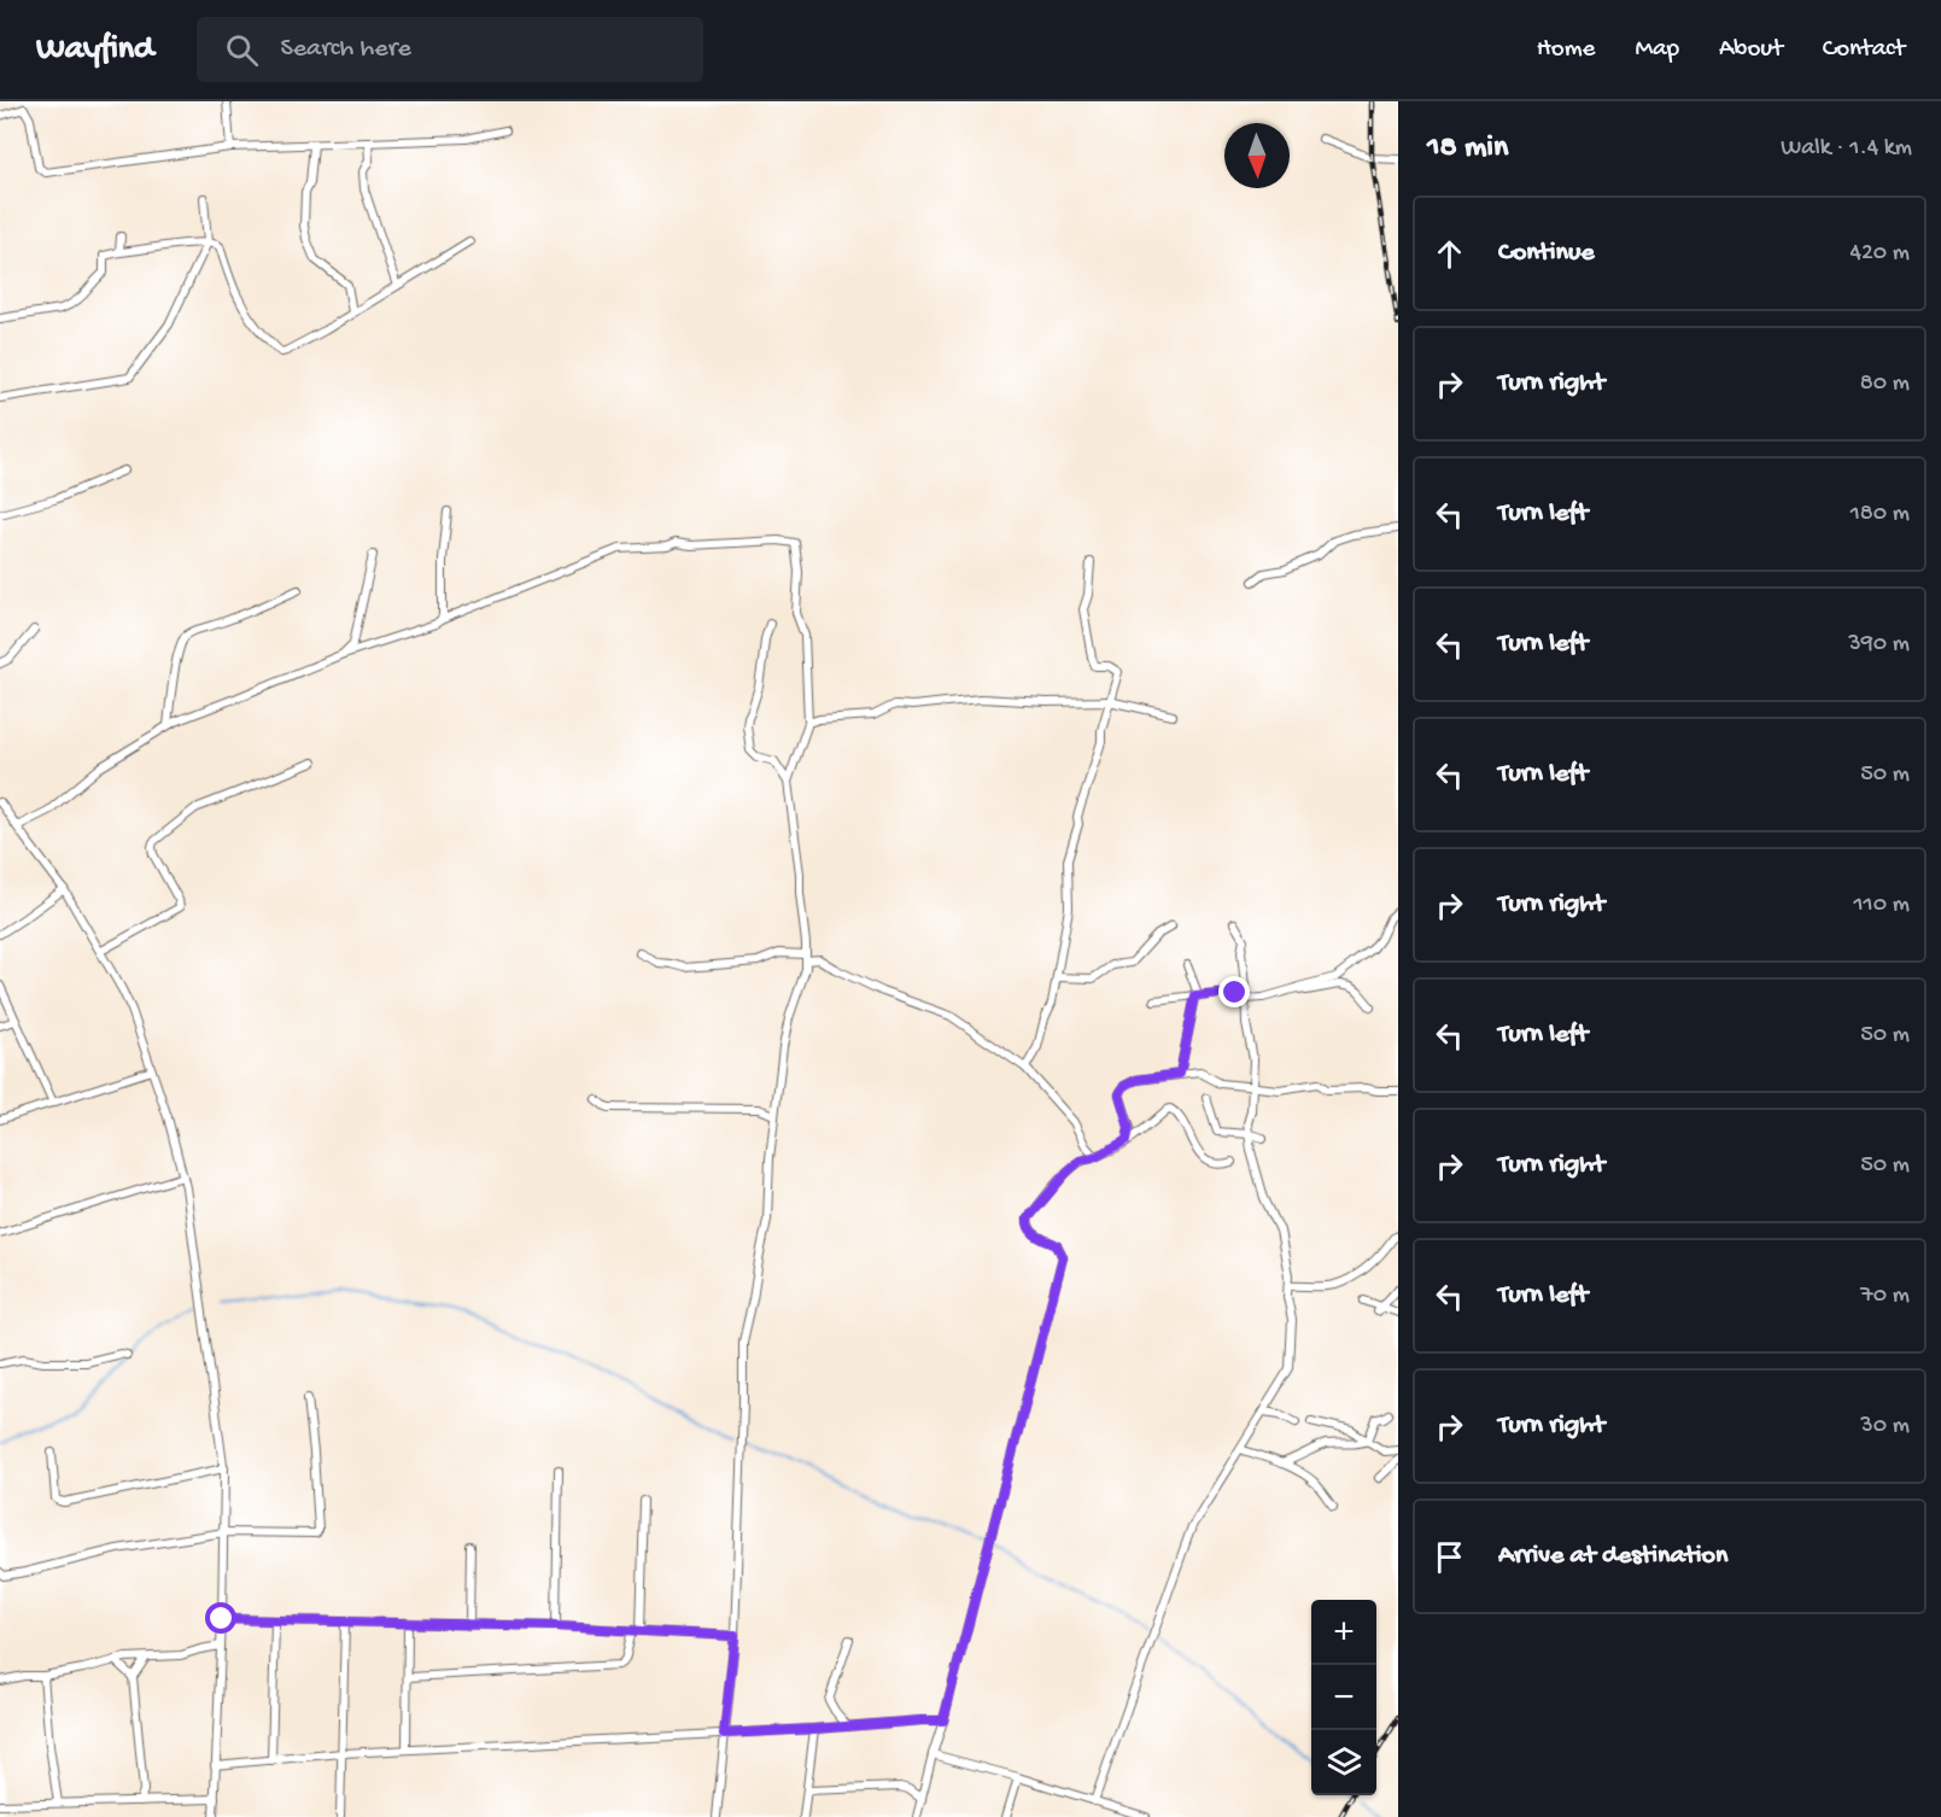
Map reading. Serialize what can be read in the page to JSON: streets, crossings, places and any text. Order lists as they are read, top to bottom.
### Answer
{
  "north": "bottom",
  "page": {
    "header": "Wayfind",
    "search": "Search here",
    "nav": [
      "Home",
      "Map",
      "About",
      "Contact"
    ],
    "heading": ["18 min", "Walk · 1.4 km"],
    "list": [
      ["Continue", "420 m"],
      ["Turn right", "80 m"],
      ["Turn left", "180 m"],
      ["Turn left", "390 m"],
      ["Turn left", "50 m"],
      ["Turn right", "110 m"],
      ["Turn left", "50 m"],
      ["Turn right", "50 m"],
      ["Turn left", "70 m"],
      ["Turn right", "30 m"],
      "Arrive at destination"
    ],
    "map_buttons": ["+", "−"]
  }
}
